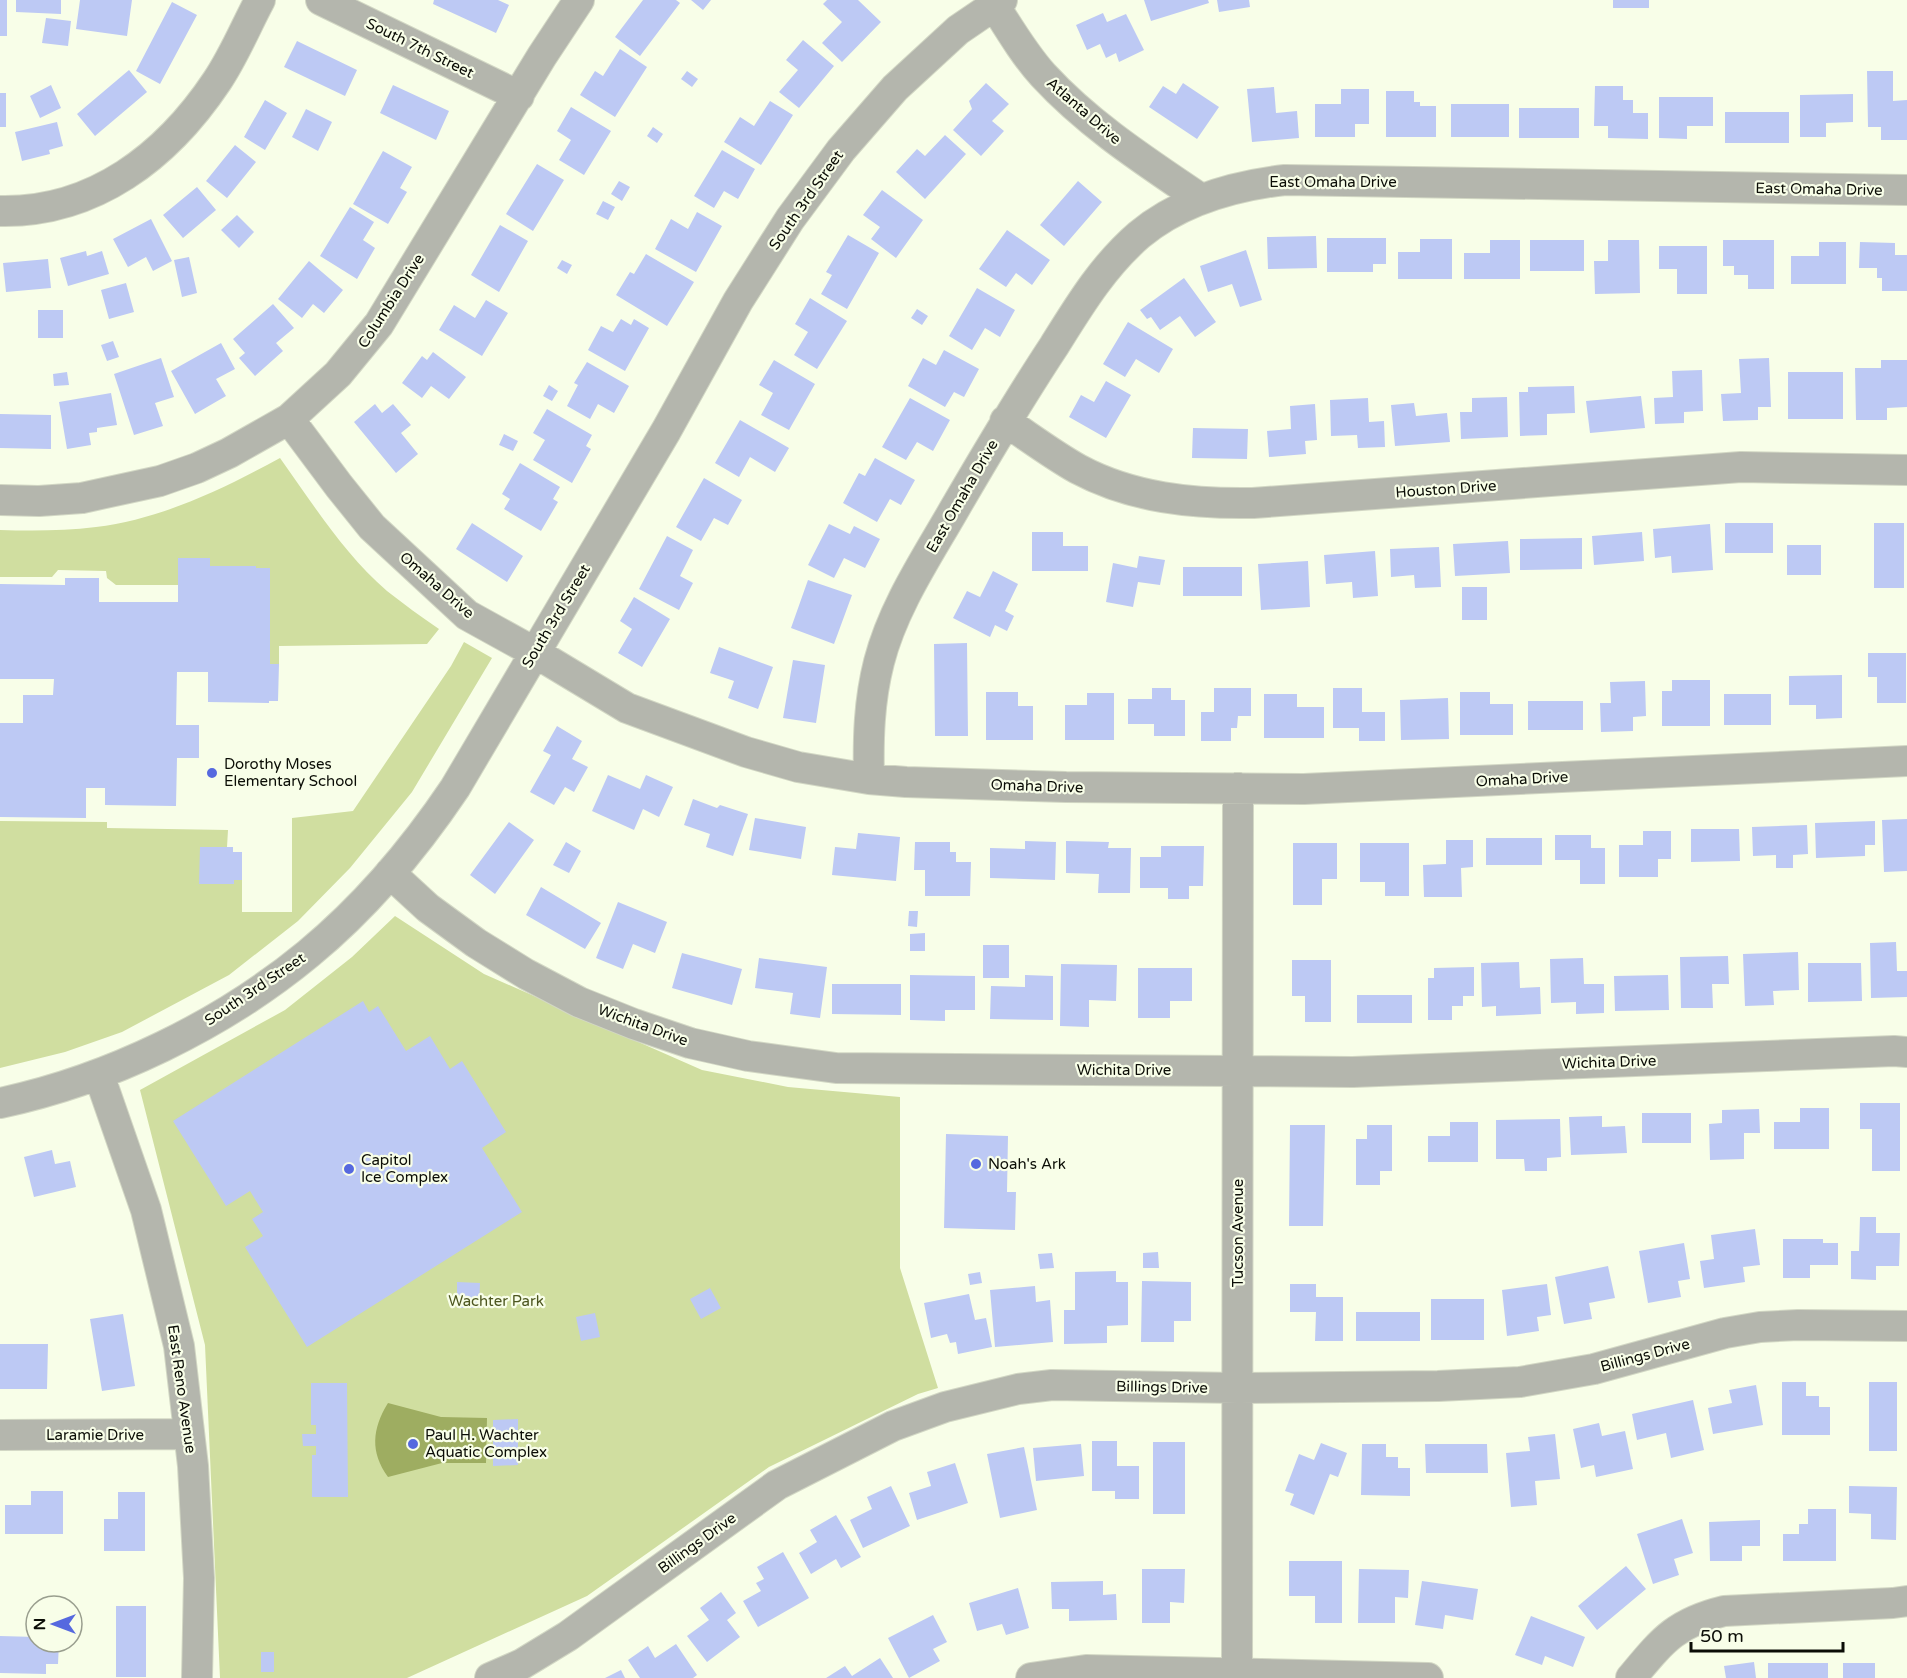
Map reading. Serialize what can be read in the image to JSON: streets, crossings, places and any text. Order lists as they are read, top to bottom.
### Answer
{
  "streets": {
    "street": [
      "South 7th Street",
      "Atlanta Drive",
      "East Omaha Drive",
      "South 3rd Street",
      "Columbia Drive",
      "Houston Drive",
      "Omaha Drive",
      "Wichita Drive",
      "Tucson Avenue",
      "Billings Drive",
      "East Reno Avenue",
      "Laramie Drive"
    ]
  },
  "crossings": [
    ["South 7th Street", "Columbia Drive"],
    ["Atlanta Drive", "East Omaha Drive"],
    ["Atlanta Drive", "South 3rd Street"],
    ["East Omaha Drive", "Houston Drive"],
    ["East Omaha Drive", "Omaha Drive"],
    ["South 3rd Street", "Omaha Drive"],
    ["South 3rd Street", "Wichita Drive"],
    ["South 3rd Street", "East Reno Avenue"],
    ["Columbia Drive", "Omaha Drive"],
    ["Omaha Drive", "Tucson Avenue"],
    ["Wichita Drive", "Tucson Avenue"],
    ["Tucson Avenue", "Billings Drive"],
    ["East Reno Avenue", "Laramie Drive"]
  ],
  "parks": ["Wachter Park"],
  "places": [
    "Dorothy Moses Elementary School",
    "Noah's Ark",
    "Capitol Ice Complex",
    "Paul H. Wachter Aquatic Complex"
  ],
  "scale_bar": "50 m",
  "north": "left"
}
